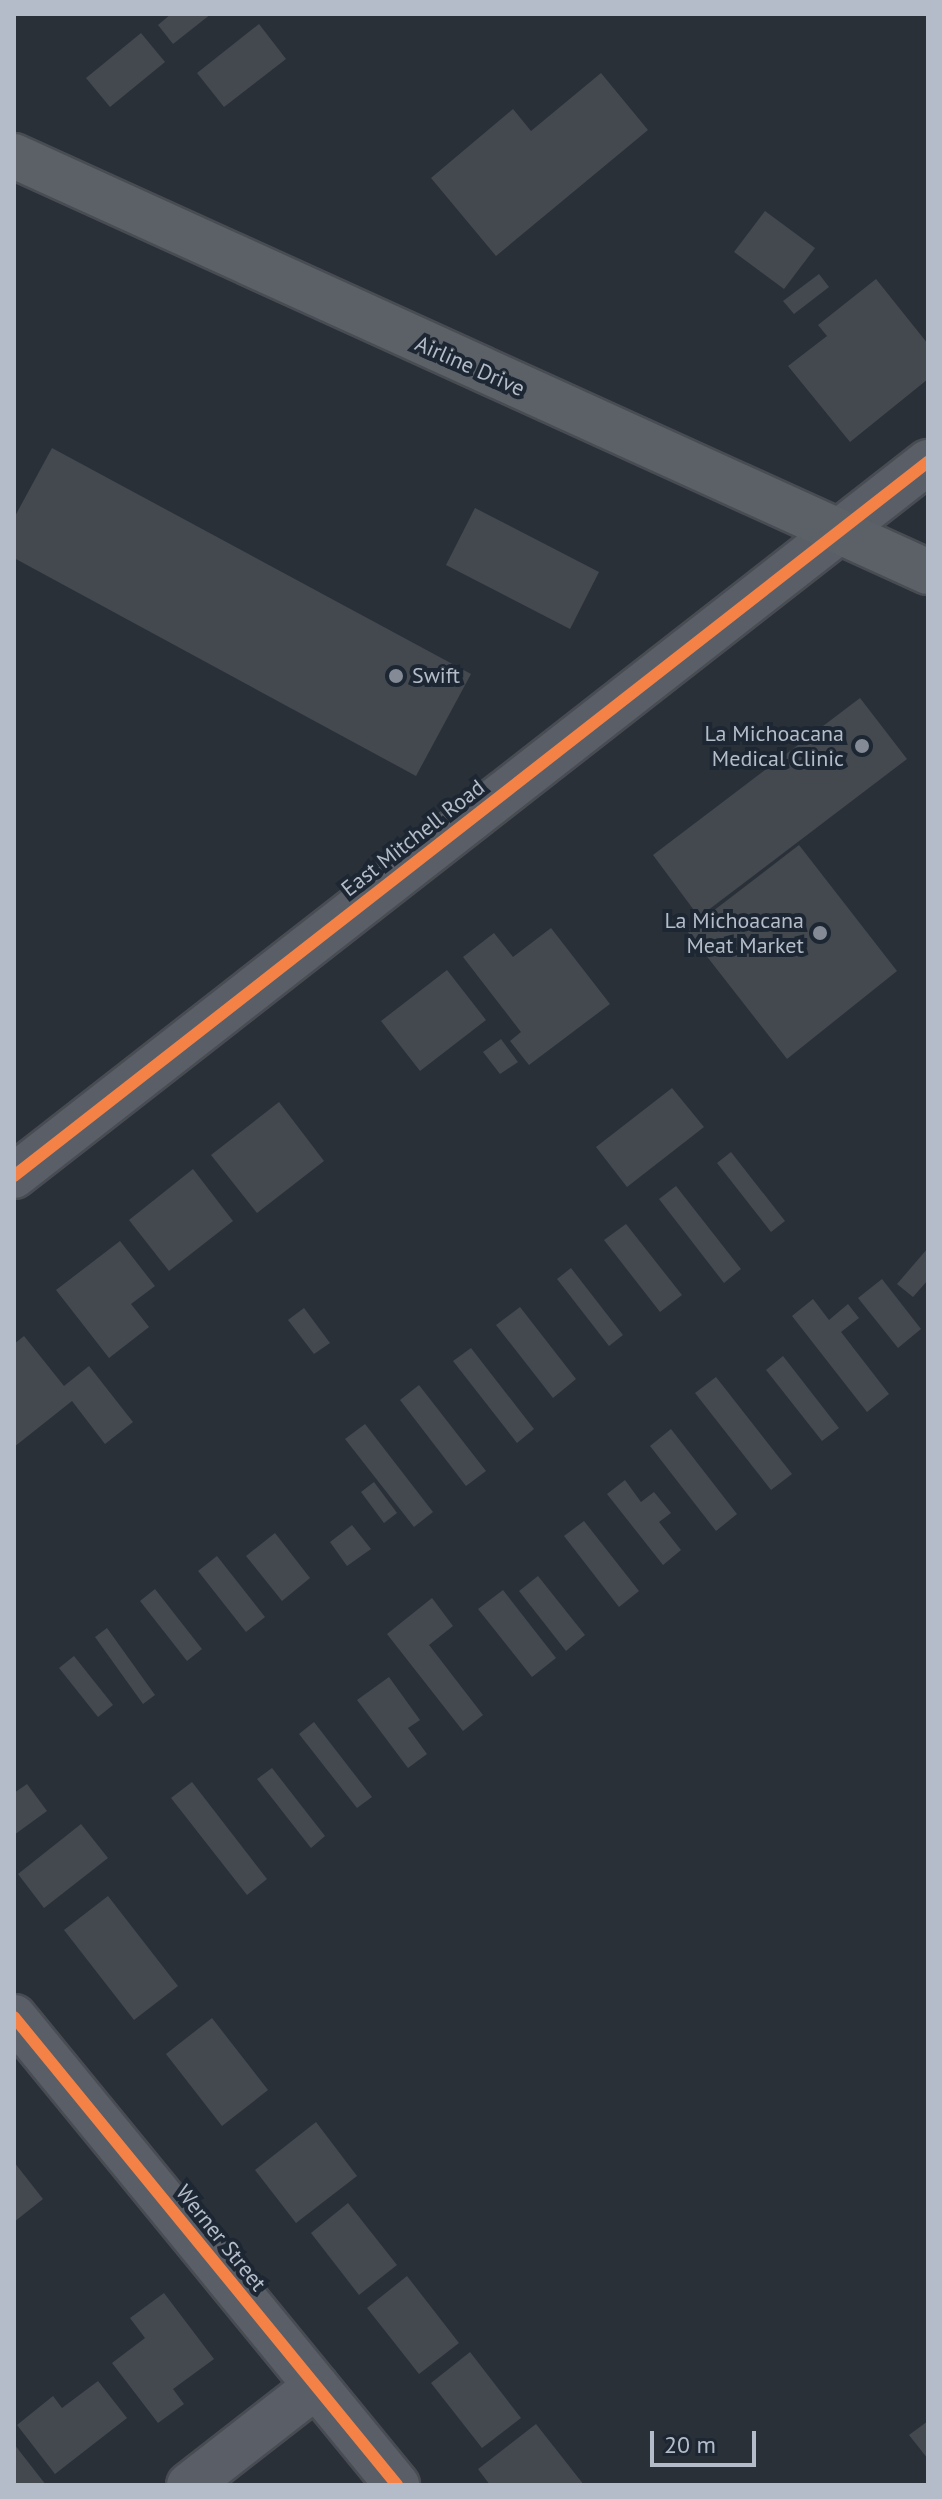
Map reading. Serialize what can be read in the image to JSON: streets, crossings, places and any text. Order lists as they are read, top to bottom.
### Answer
{
  "streets": {
    "main road": ["Airline Drive"],
    "street": ["East Mitchell Road", "Werner Street"]
  },
  "crossings": [
    ["Airline Drive", "East Mitchell Road"]
  ],
  "places": ["Swift", "La Michoacana Medical Clinic", "La Michoacana Meat Market"],
  "scale_bar": "20 m"
}
